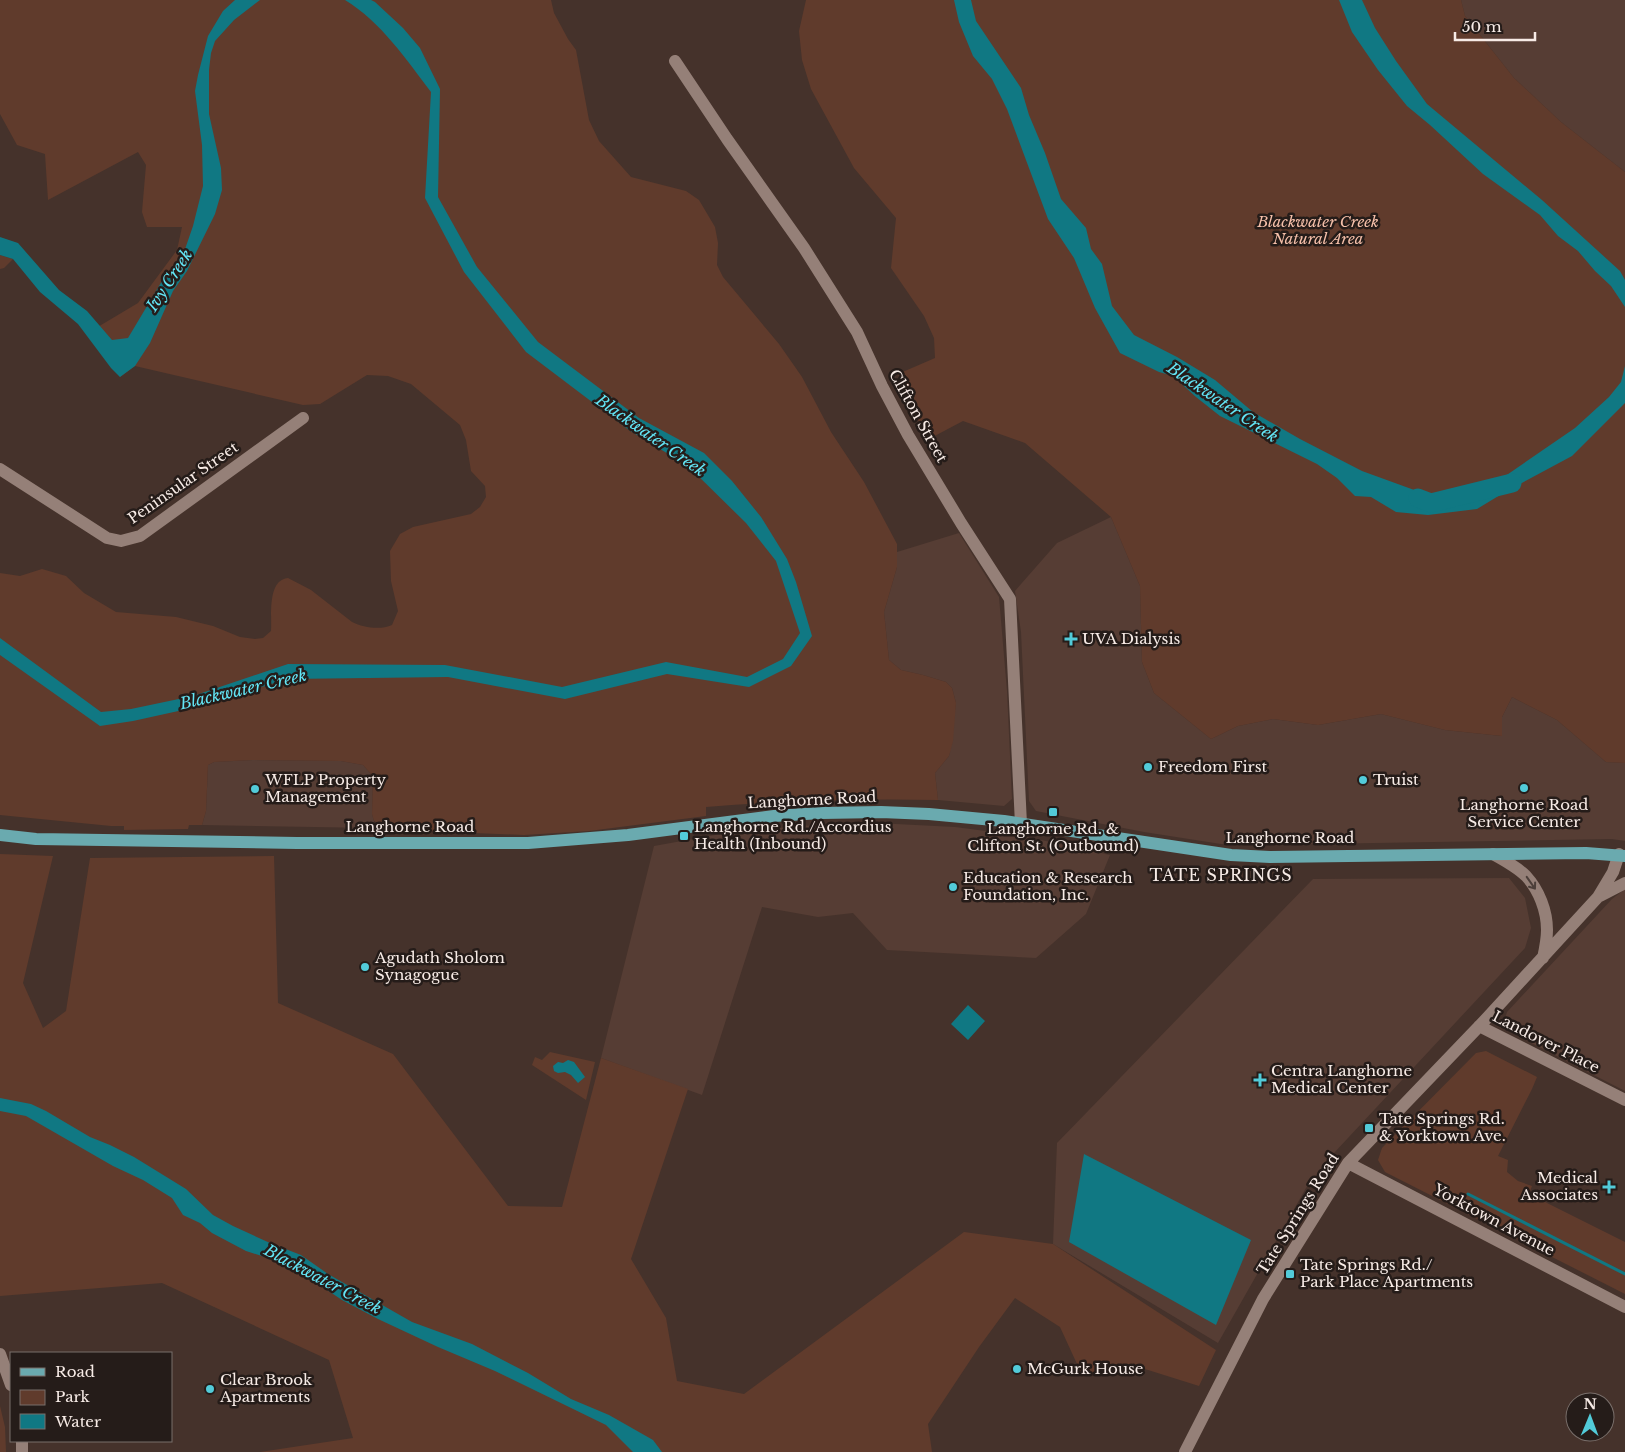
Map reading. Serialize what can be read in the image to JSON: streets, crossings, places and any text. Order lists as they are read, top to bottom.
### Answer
{
  "streets": {
    "main road": ["Langhorne Road"],
    "street": [
      "Clifton Street",
      "Peninsular Street",
      "Landover Place",
      "Tate Springs Road",
      "Yorktown Avenue"
    ]
  },
  "crossings": [
    ["Clifton Street", "Langhorne Road"],
    ["Langhorne Road", "Tate Springs Road"],
    ["Landover Place", "Tate Springs Road"],
    ["Tate Springs Road", "Yorktown Avenue"]
  ],
  "districts": ["TATE SPRINGS"],
  "water": ["Ivy Creek", "Blackwater Creek"],
  "parks": ["Blackwater Creek Natural Area"],
  "places": {
    "health": ["UVA Dialysis", "Centra Langhorne Medical Center", "Medical Associates"],
    "other": [
      "Freedom First",
      "Truist",
      "Langhorne Road Service Center",
      "WFLP Property Management",
      "Education & Research Foundation, Inc.",
      "Agudath Sholom Synagogue",
      "McGurk House",
      "Clear Brook Apartments"
    ],
    "transit": [
      "Langhorne Rd. & Clifton St. (Outbound)",
      "Langhorne Rd./Accordius Health (Inbound)",
      "Tate Springs Rd. & Yorktown Ave.",
      "Tate Springs Rd./ Park Place Apartments"
    ]
  },
  "legend": ["Road", "Park", "Water"],
  "scale_bar": "50 m",
  "north": "top"
}
